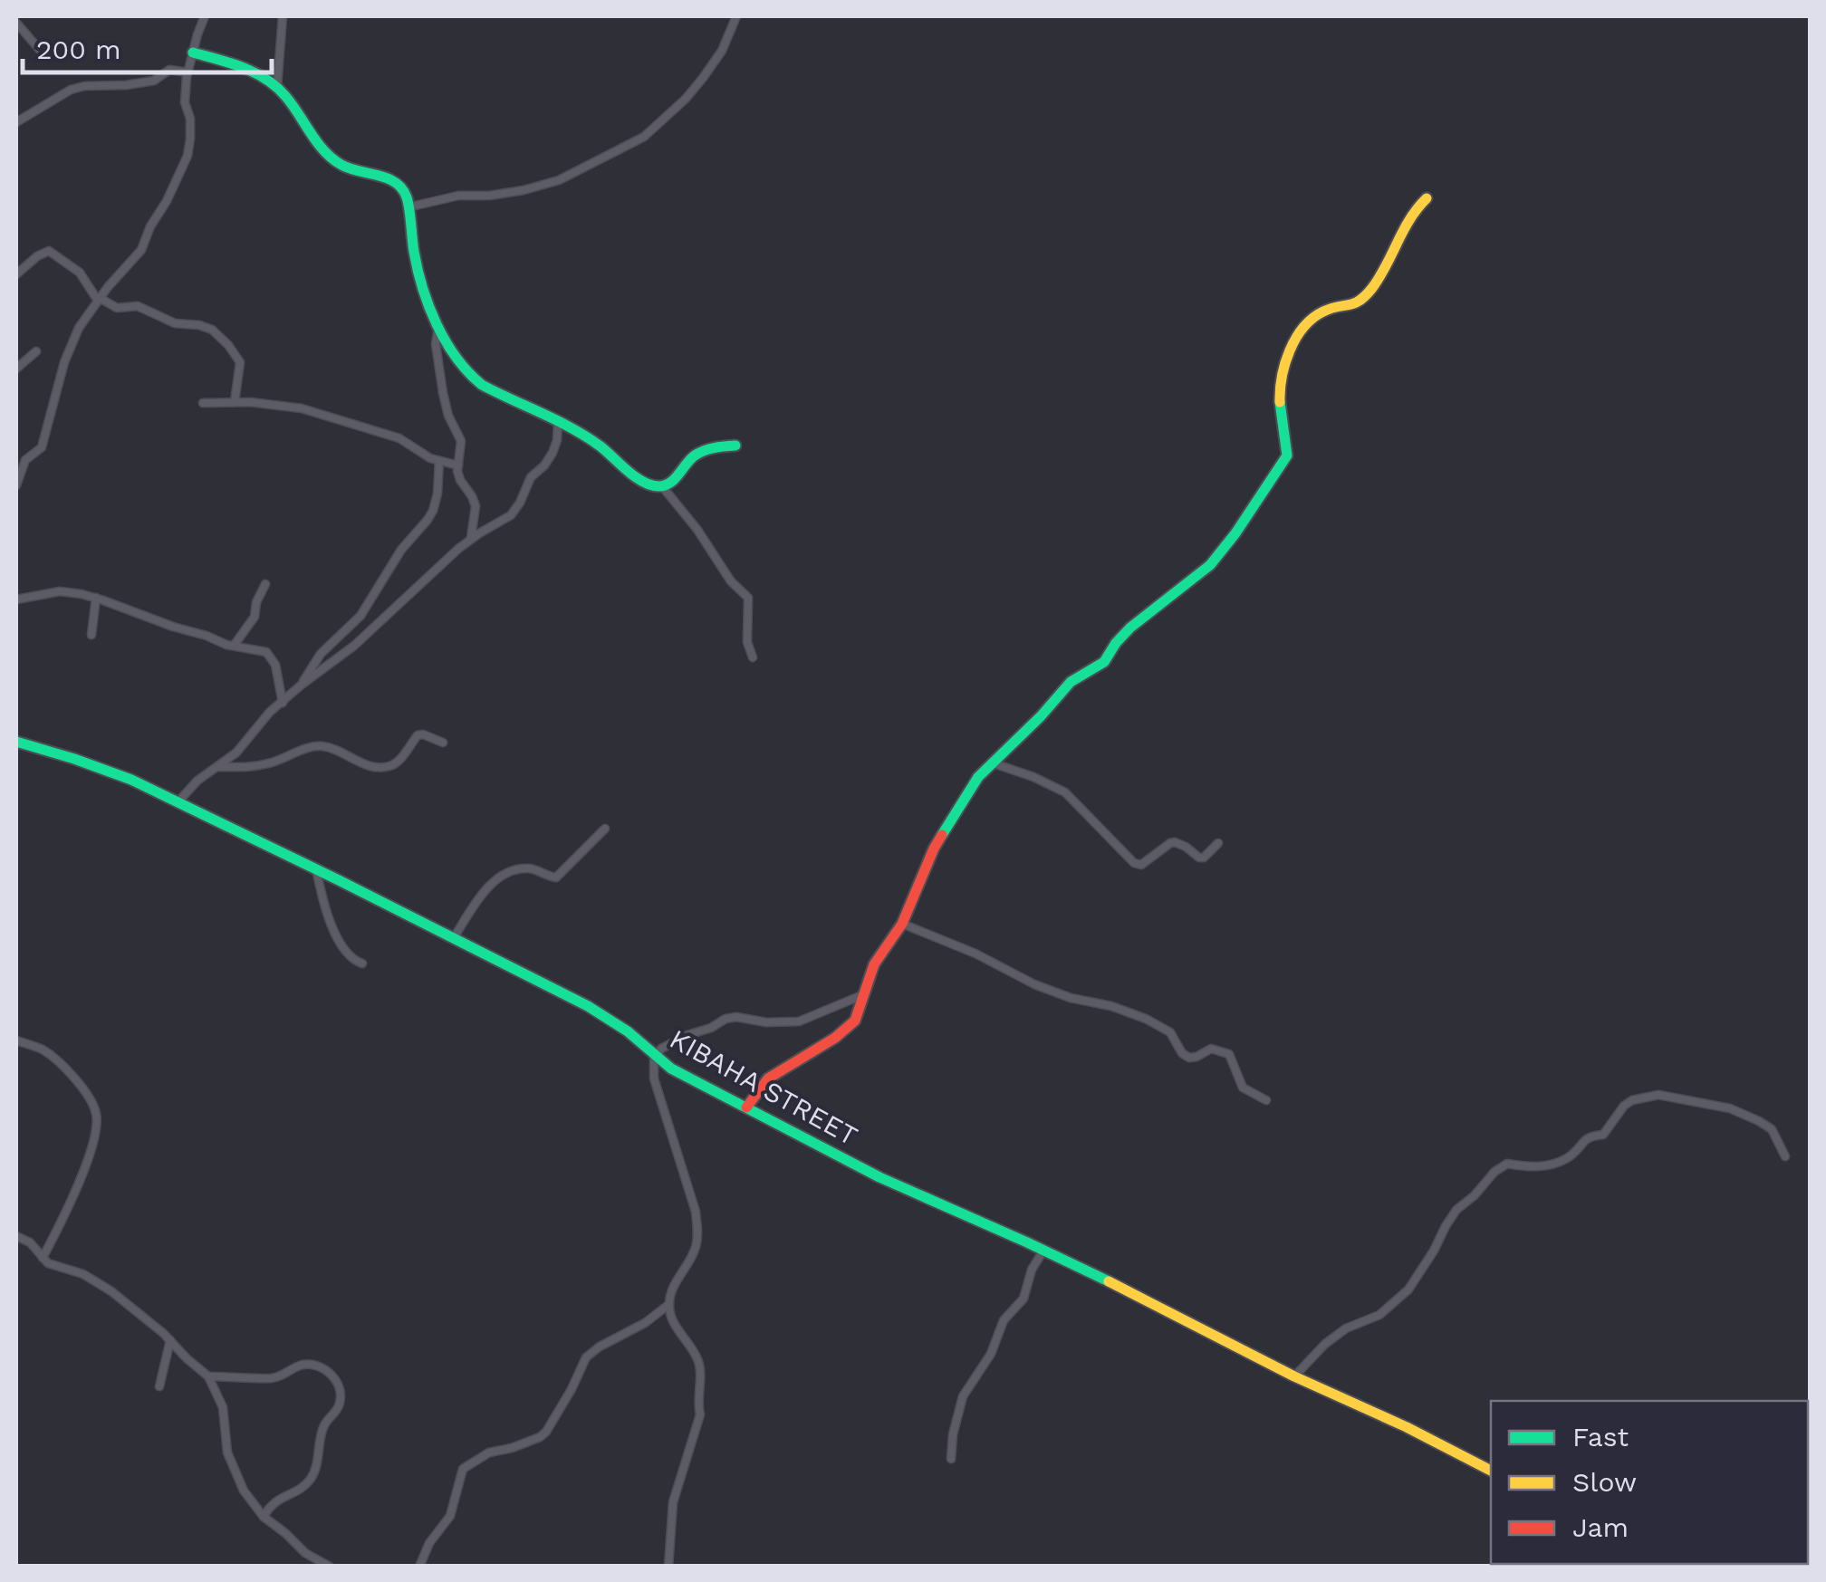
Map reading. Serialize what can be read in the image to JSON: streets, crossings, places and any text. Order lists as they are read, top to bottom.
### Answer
{
  "streets": {
    "street": ["KIBAHA STREET"]
  },
  "legend": ["Fast", "Slow", "Jam"],
  "scale_bar": "200 m"
}
